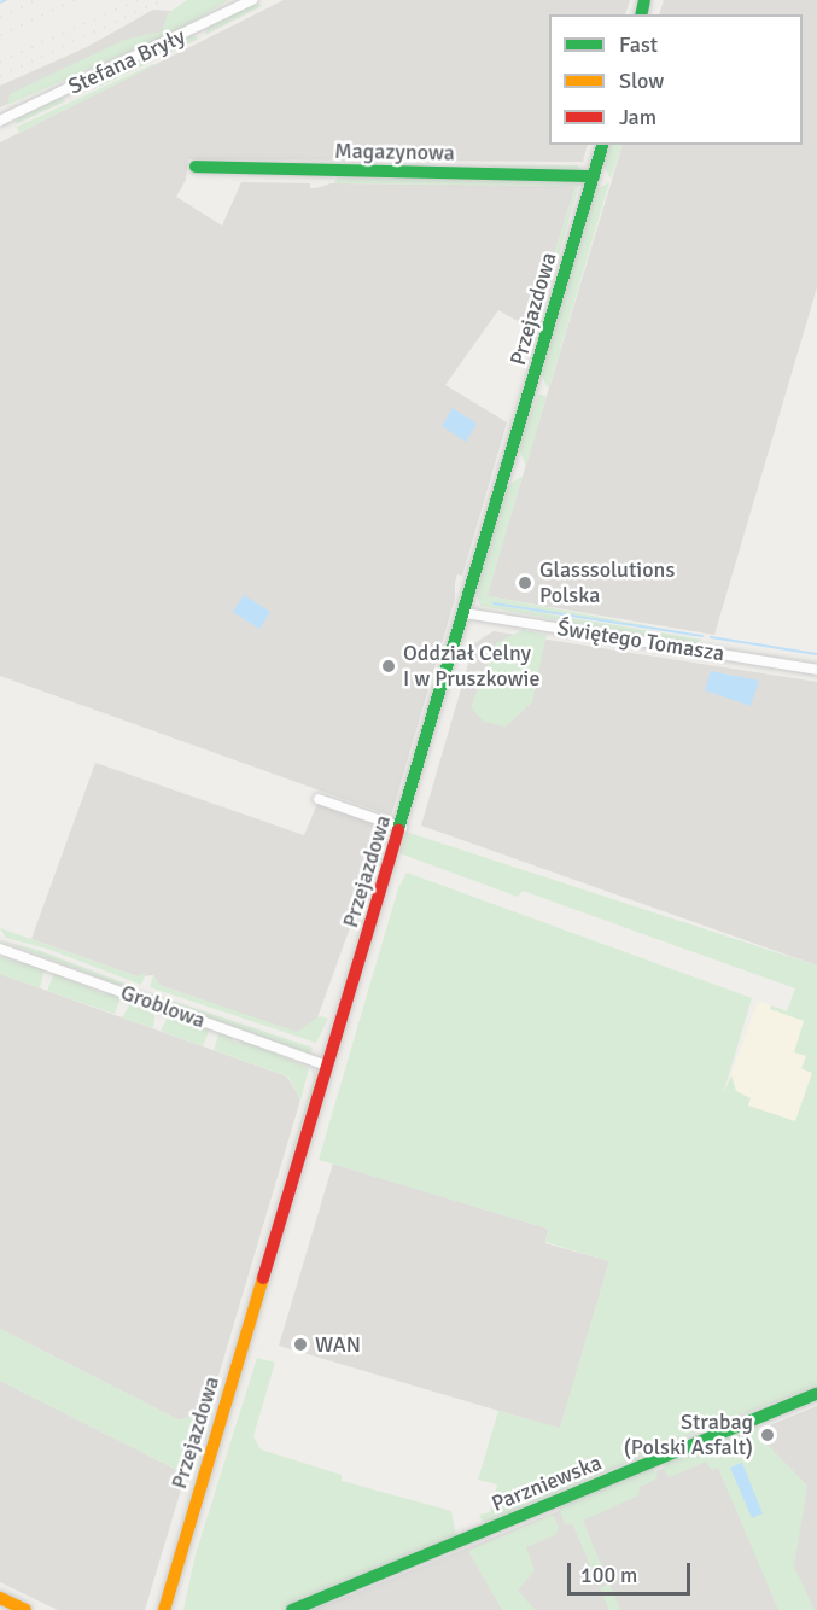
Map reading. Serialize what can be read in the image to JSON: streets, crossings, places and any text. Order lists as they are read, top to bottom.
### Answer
{
  "streets": {
    "street": [
      "Stefana Bryły",
      "Magazynowa",
      "Przejazdowa",
      "Świętego Tomasza",
      "Groblowa",
      "Parzniewska"
    ]
  },
  "crossings": [
    ["Magazynowa", "Przejazdowa"],
    ["Przejazdowa", "Świętego Tomasza"],
    ["Przejazdowa", "Groblowa"]
  ],
  "places": [
    "Glasssolutions Polska",
    "Oddział Celny I w Pruszkowie",
    "WAN",
    "Strabag (Polski Asfalt)"
  ],
  "legend": ["Fast", "Slow", "Jam"],
  "scale_bar": "100 m"
}
